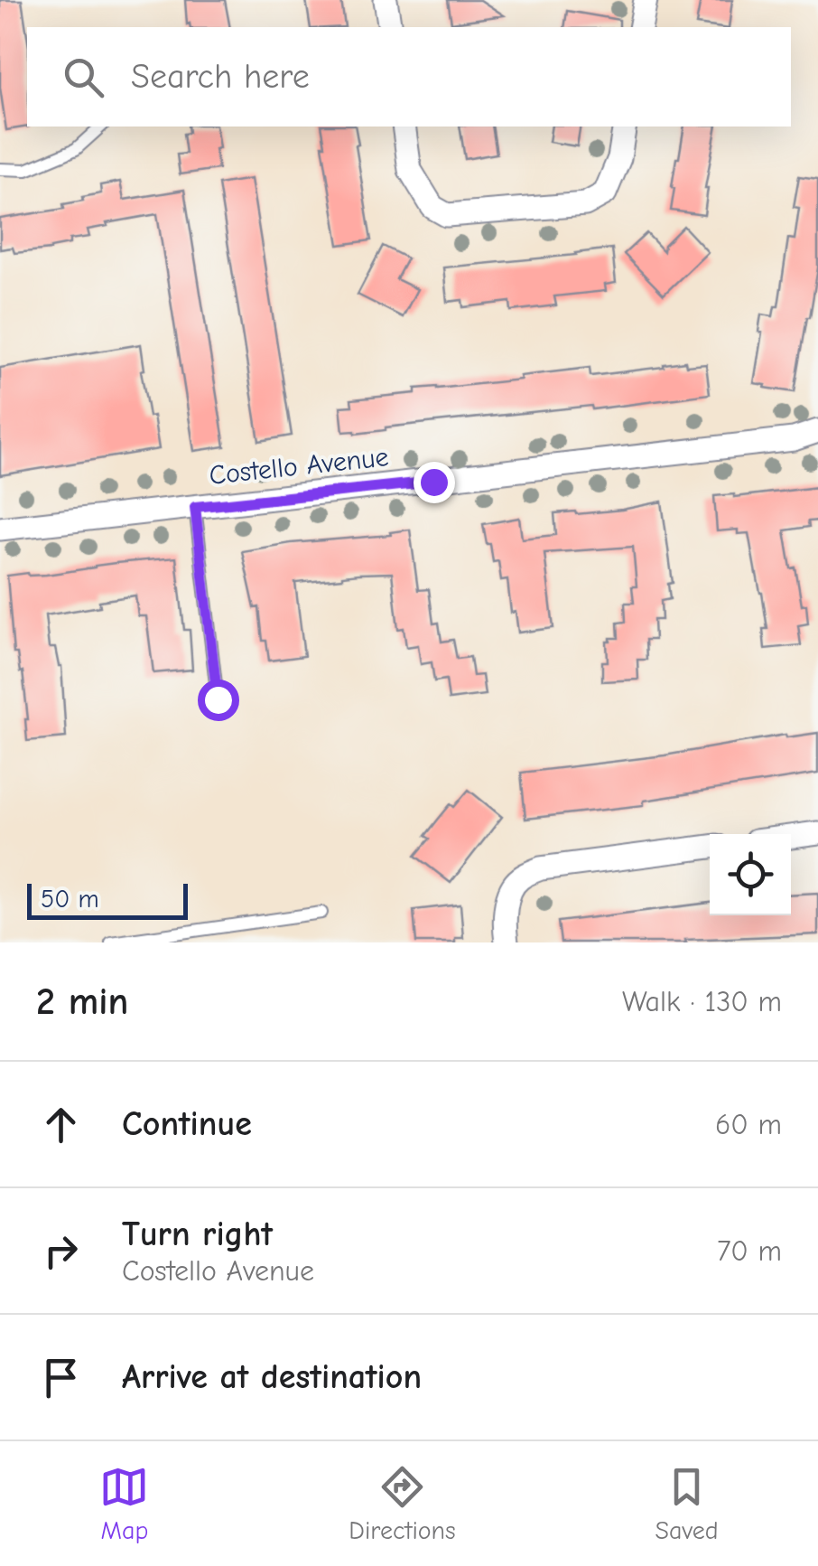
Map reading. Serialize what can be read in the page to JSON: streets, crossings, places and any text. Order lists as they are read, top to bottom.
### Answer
{
  "streets": {
    "street": ["Costello Avenue"]
  },
  "scale_bar": "50 m",
  "page": {
    "search": "Search here",
    "scale": "50 m",
    "heading": ["2 min", "Walk · 130 m"],
    "list": [
      ["Continue", "60 m"],
      ["Turn right", "Costello Avenue", "70 m"],
      "Arrive at destination"
    ],
    "nav": ["Map", "Directions", "Saved"]
  }
}
